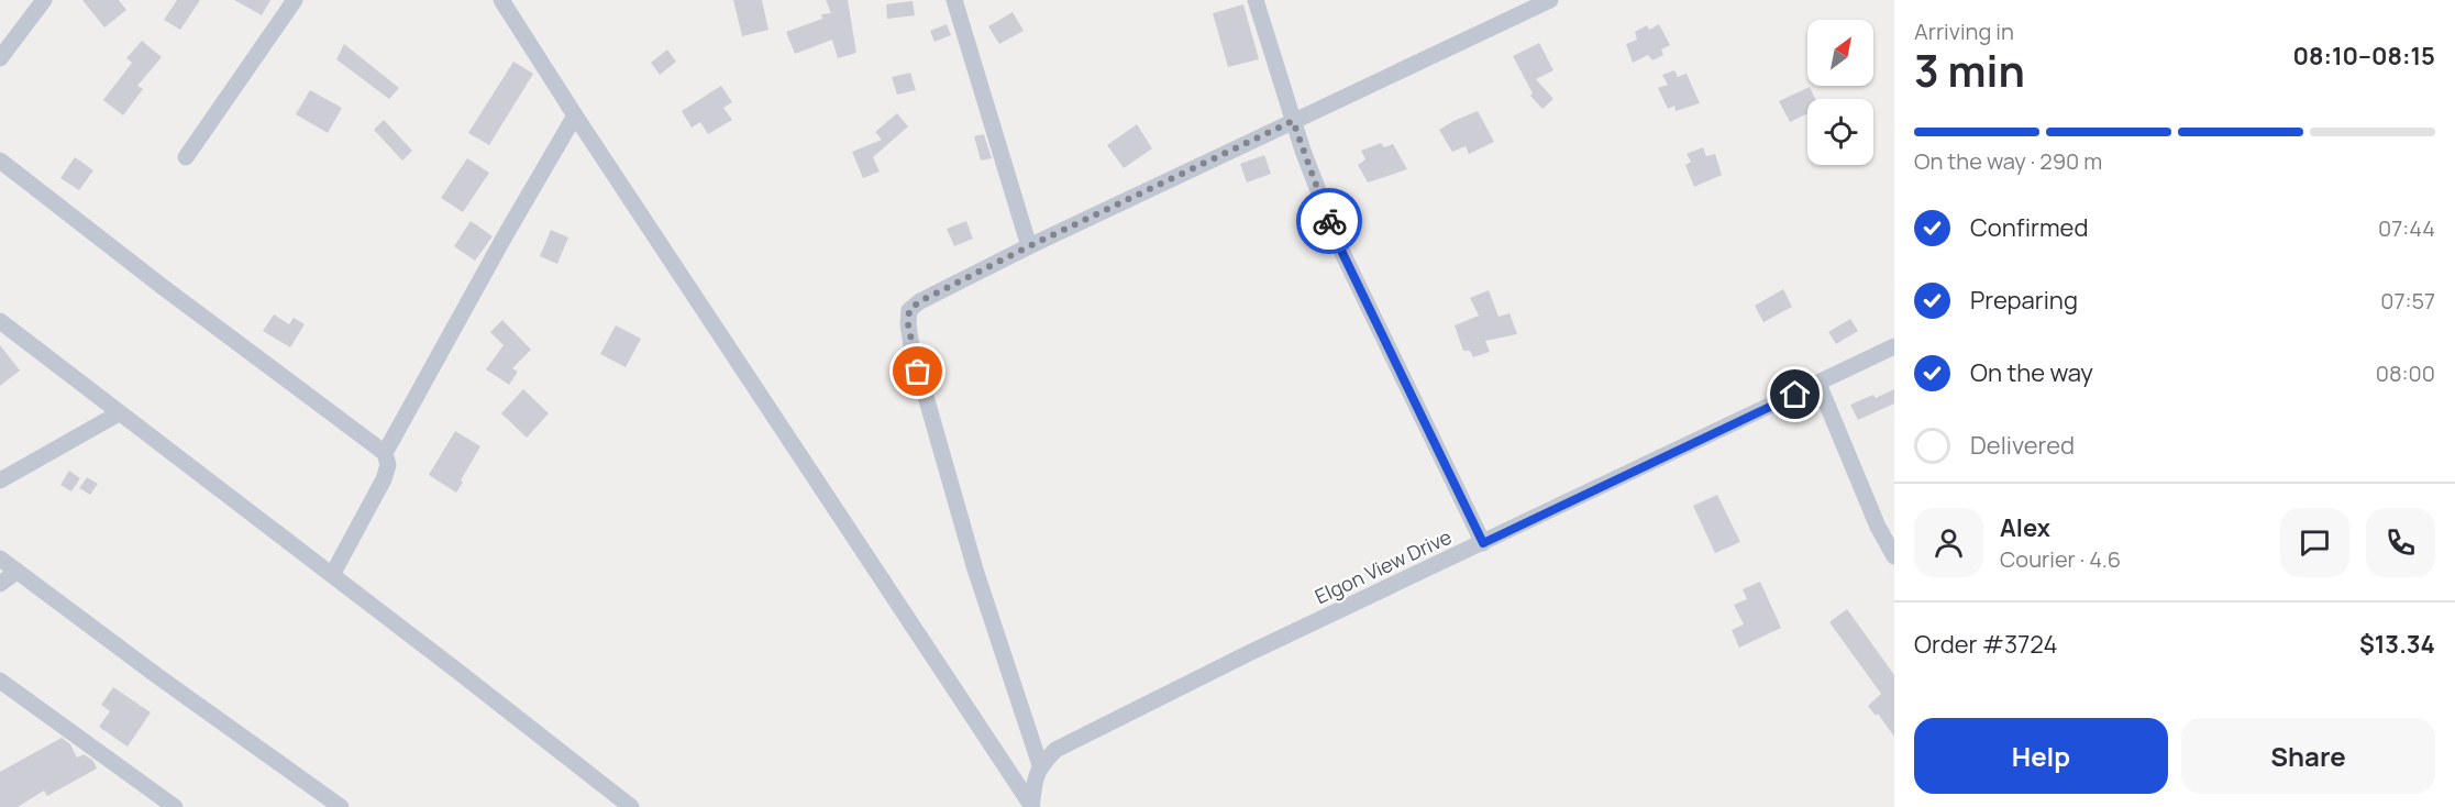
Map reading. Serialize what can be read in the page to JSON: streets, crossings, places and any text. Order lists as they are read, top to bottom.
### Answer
{
  "streets": {
    "street": ["Elgon View Drive"]
  },
  "north": "top right",
  "page": {
    "heading": ["3 min", "Arriving in", "08:10–08:15"],
    "panel": [
      "Alex",
      "Courier · 4.6",
      "Order #3724",
      "$13.34"
    ],
    "bar": "On the way · 290 m",
    "list": [
      ["Confirmed", "07:44"],
      ["Preparing", "07:57"],
      ["On the way", "08:00"],
      "Delivered"
    ],
    "buttons": ["Help", "Share"]
  }
}
